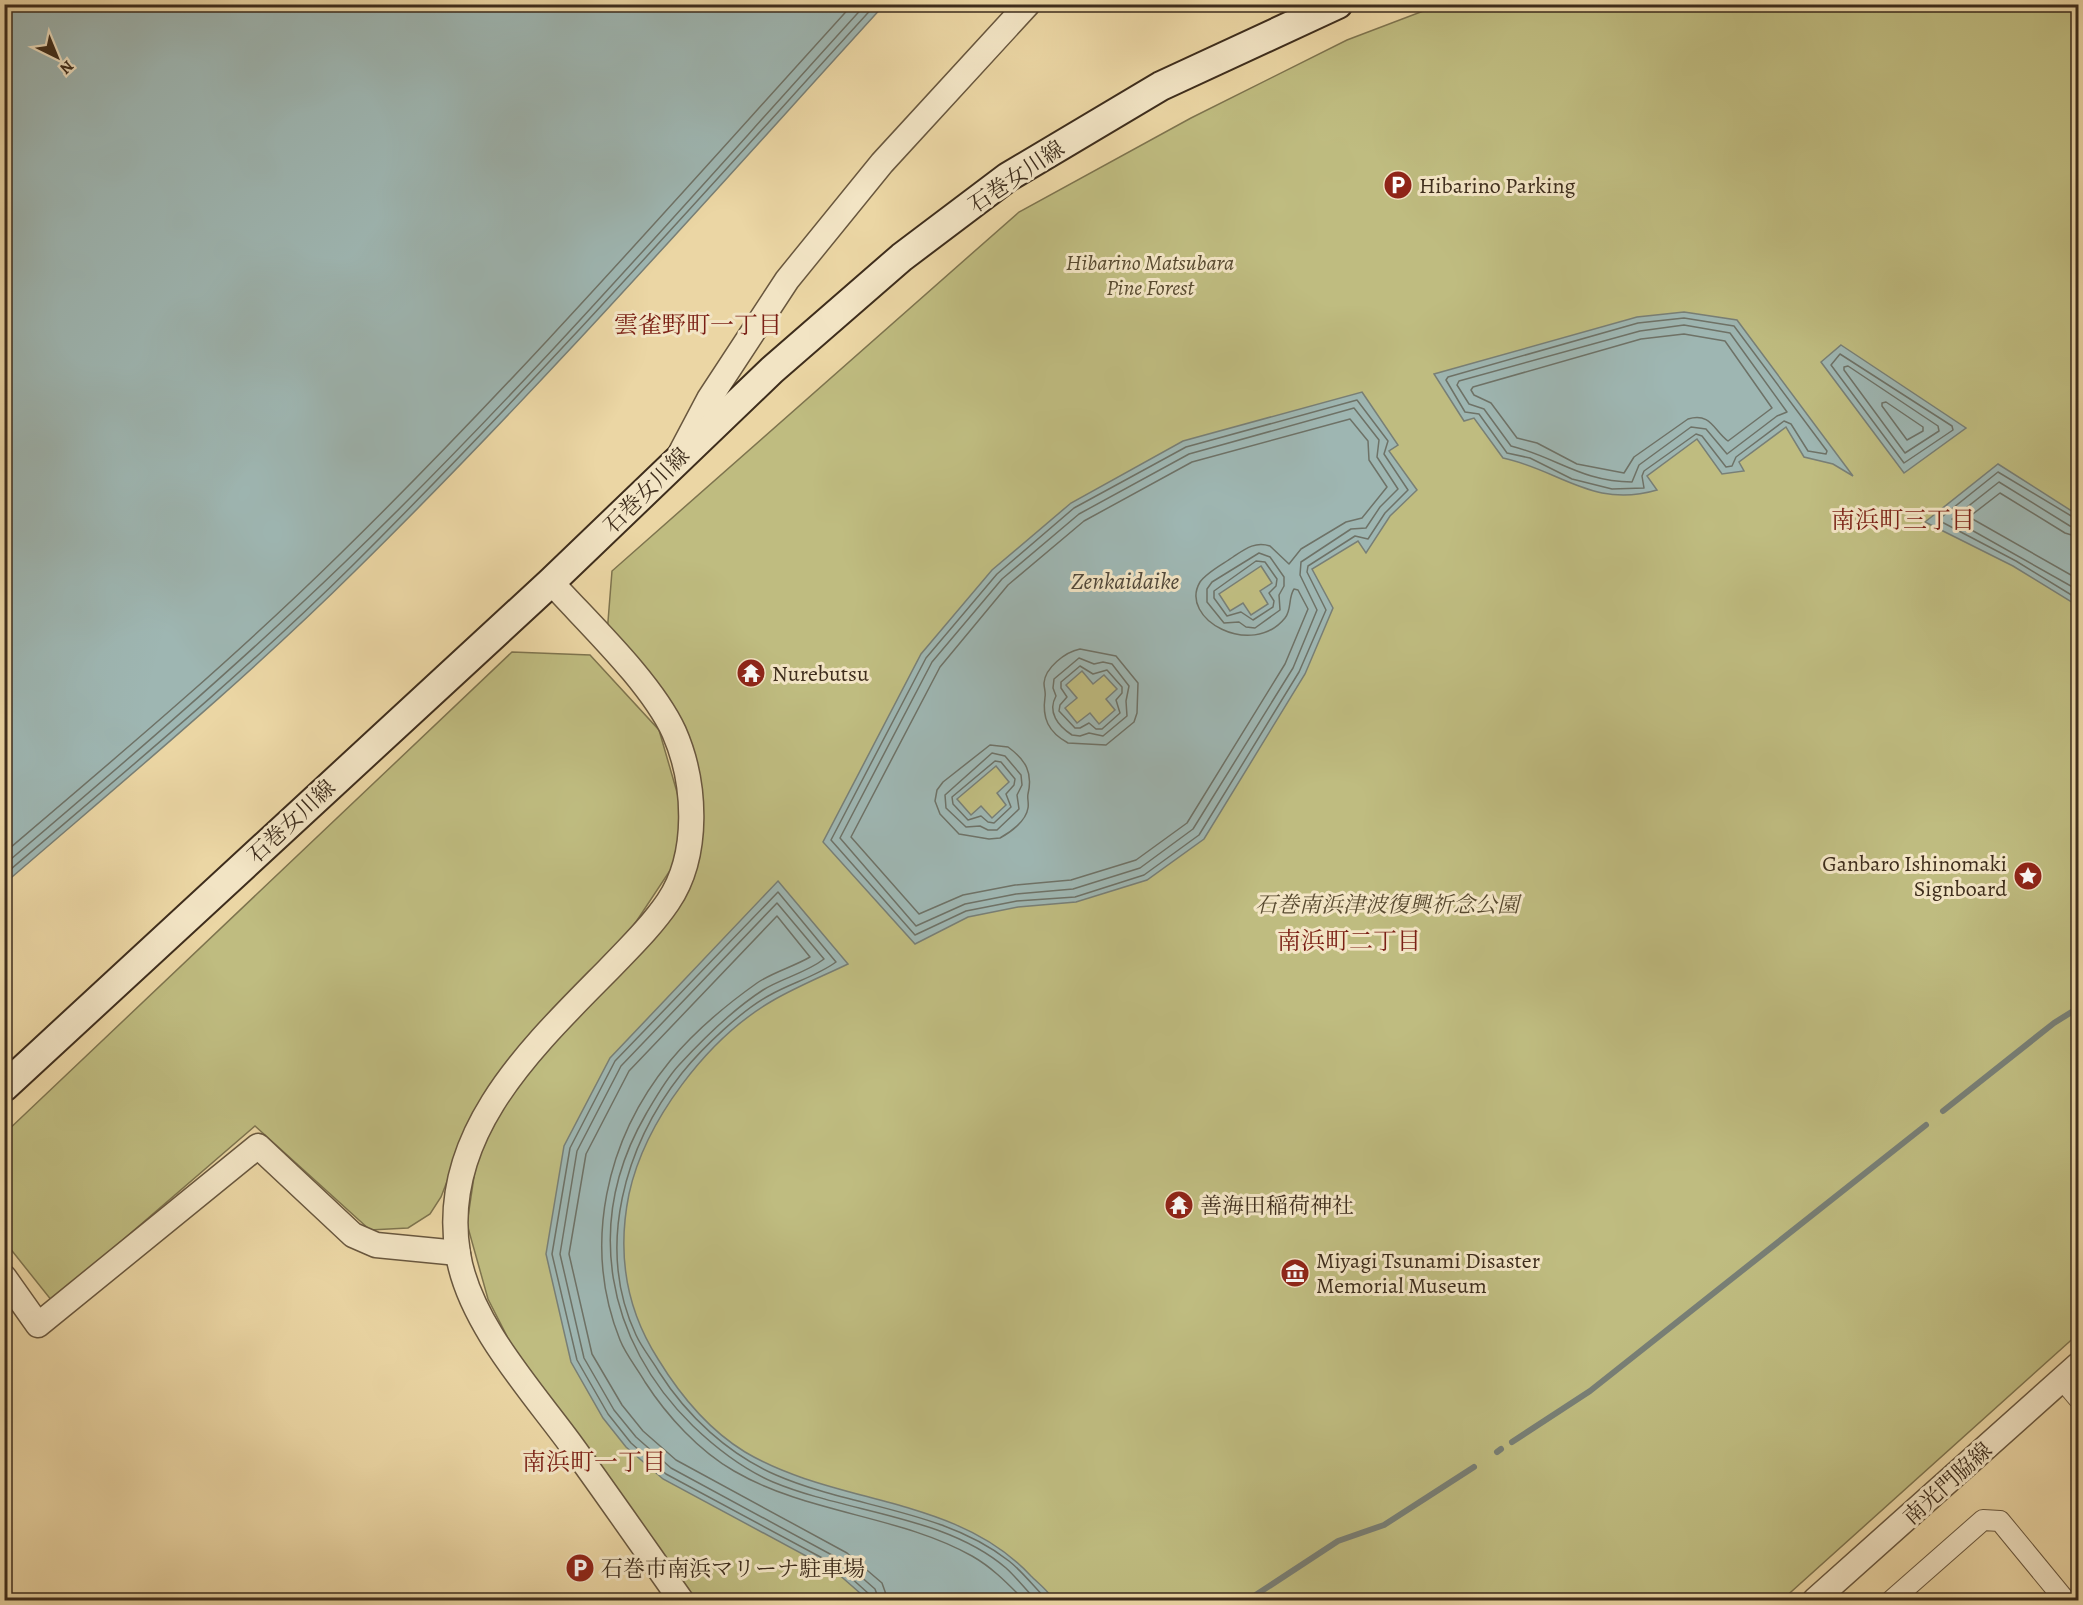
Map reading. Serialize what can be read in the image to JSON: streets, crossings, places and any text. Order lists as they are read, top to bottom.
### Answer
{
  "streets": {
    "main road": ["石巻女川線"],
    "street": ["南光門脇線"]
  },
  "districts": [
    "雲雀野町一丁目",
    "南浜町三丁目",
    "南浜町二丁目",
    "南浜町一丁目"
  ],
  "water": ["Zenkaidaike"],
  "parks": ["Hibarino Matsubara Pine Forest", "石巻南浜津波復興祈念公園"],
  "places": {
    "parking": ["Hibarino Parking", "石巻市南浜マリーナ駐車場"],
    "temple": ["Nurebutsu", "善海田稲荷神社"],
    "place": ["Ganbaro Ishinomaki Signboard"],
    "museum": ["Miyagi Tsunami Disaster Memorial Museum"]
  },
  "north": "bottom right"
}
